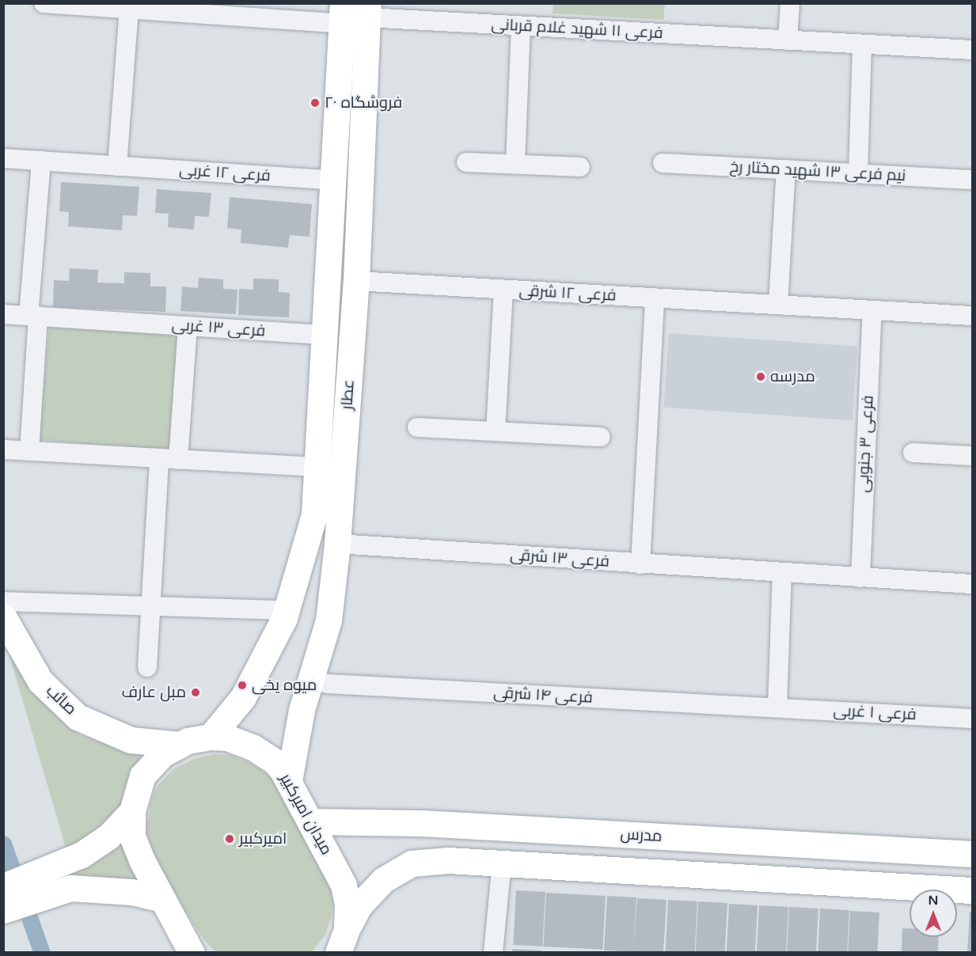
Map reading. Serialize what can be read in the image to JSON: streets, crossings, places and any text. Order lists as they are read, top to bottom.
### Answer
{
  "streets": {
    "main road": [
      "عطار",
      "صائب",
      "میدان امیرکبیر",
      "مدرس"
    ],
    "street": [
      "فرعی ۱۱ شهید غلام قربانی",
      "نیم فرعی ۱۳ شهید مختار رخ",
      "فرعی ۱۲ غربی",
      "فرعی ۱۲ شرقی",
      "فرعی ۱۳ غربی",
      "فرعی ۳ جنوبی",
      "فرعی ۱۳ شرقی",
      "فرعی ۱۴ شرقی",
      "فرعی ۱ غربی"
    ]
  },
  "crossings": [
    ["فرعی ۱۱ شهید غلام قربانی", "عطار"],
    ["فرعی ۱۲ غربی", "عطار"],
    ["فرعی ۱۲ شرقی", "عطار"],
    ["فرعی ۱۲ شرقی", "فرعی ۳ جنوبی"],
    ["فرعی ۱۳ غربی", "عطار"],
    ["عطار", "فرعی ۱۳ شرقی"],
    ["عطار", "فرعی ۱۴ شرقی"],
    ["عطار", "میدان امیرکبیر"],
    ["فرعی ۳ جنوبی", "فرعی ۱۳ شرقی"],
    ["فرعی ۱۴ شرقی", "فرعی ۱ غربی"],
    ["صائب", "میدان امیرکبیر"],
    ["میدان امیرکبیر", "مدرس"]
  ],
  "places": [
    "فروشگاه ۲۰",
    "مدرسه",
    "میوه یخی",
    "مبل عارف",
    "امیرکبیر"
  ],
  "north": "top"
}
